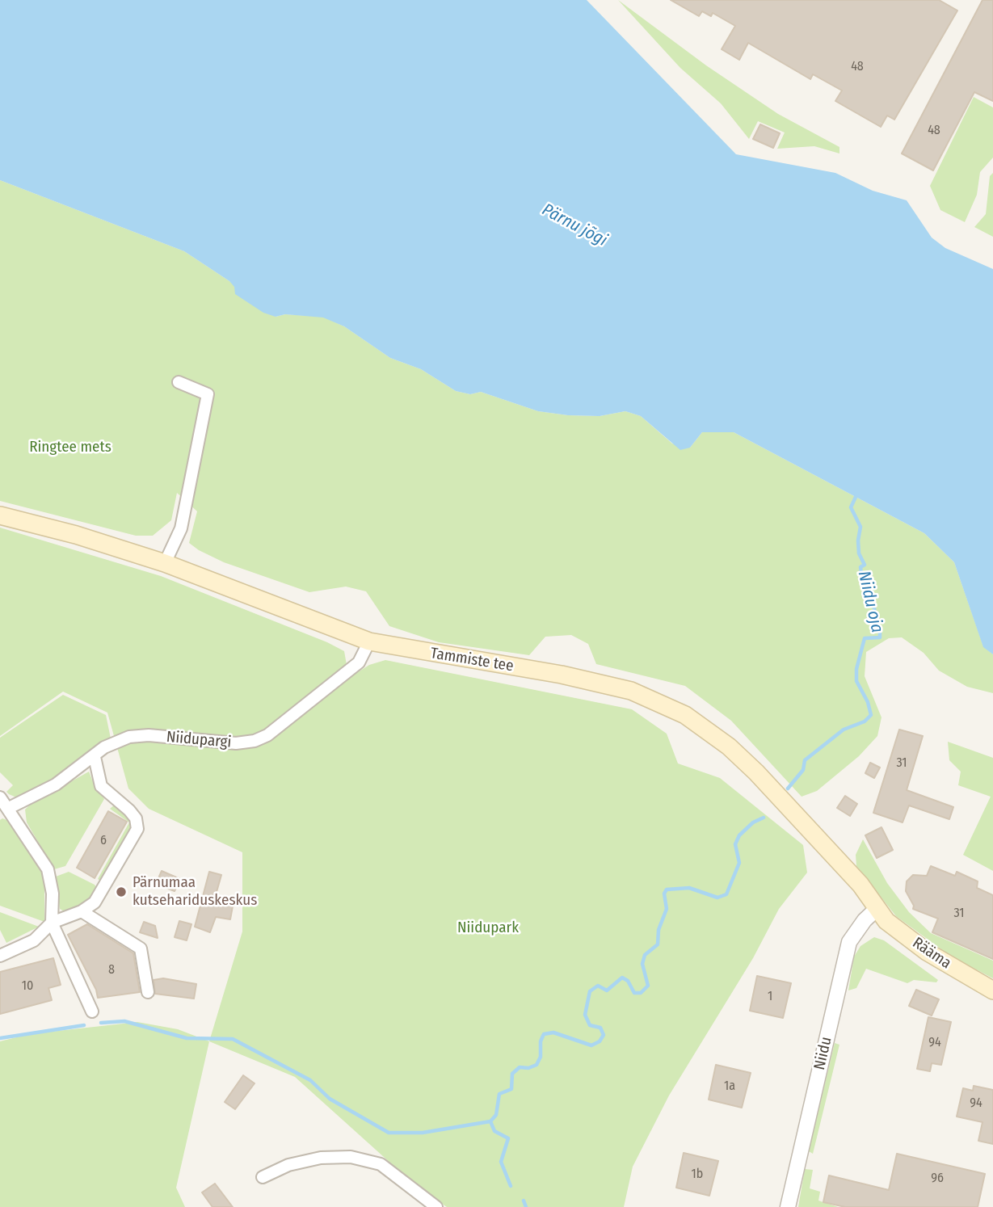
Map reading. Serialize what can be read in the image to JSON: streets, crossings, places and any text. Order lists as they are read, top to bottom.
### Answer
{
  "streets": {
    "main road": ["Tammiste tee", "Rääma"],
    "street": ["Niidupargi", "Niidu"]
  },
  "crossings": [
    ["Tammiste tee", "Niidupargi"],
    ["Tammiste tee", "Rääma"],
    ["Tammiste tee", "Niidu"],
    ["Rääma", "Niidu"]
  ],
  "water": ["Pärnu jõgi", "Niidu oja"],
  "parks": ["Ringtee mets", "Niidupark"],
  "places": ["Pärnumaa kutsehariduskeskus"],
  "house_numbers": [
    "48",
    "48",
    "31",
    "6",
    "31",
    "8",
    "10",
    "1",
    "94",
    "1a",
    "94",
    "1b",
    "96"
  ]
}
